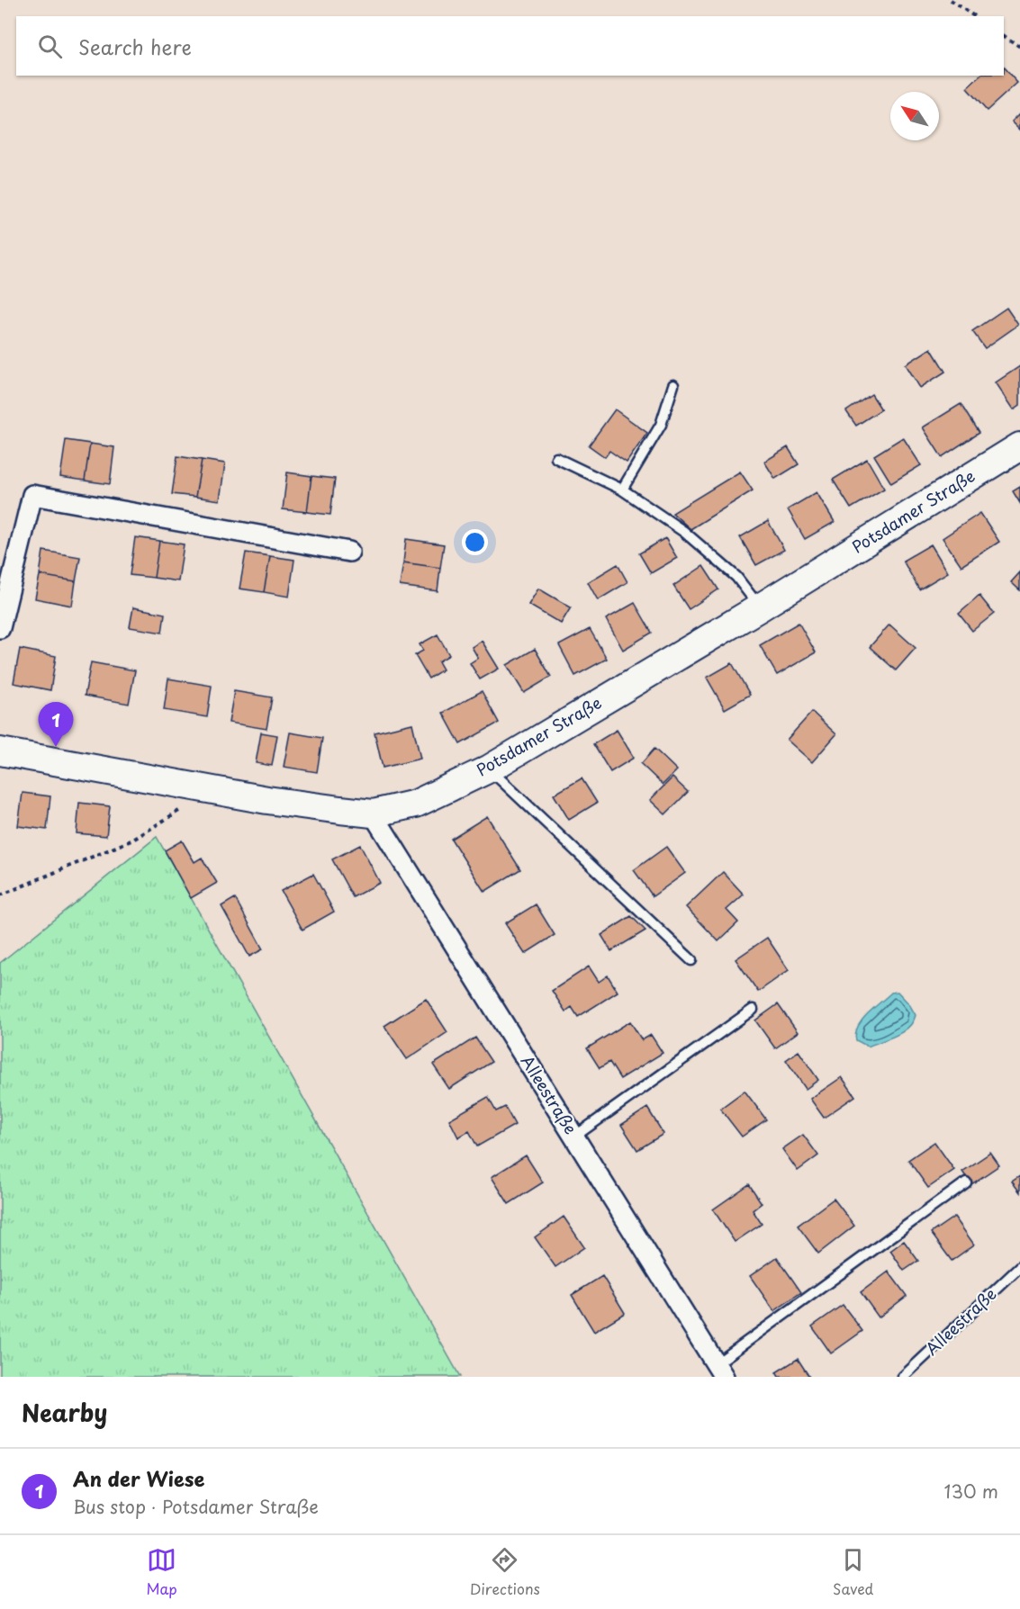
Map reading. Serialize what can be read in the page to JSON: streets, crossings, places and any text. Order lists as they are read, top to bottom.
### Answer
{
  "streets": {
    "main road": ["Potsdamer Straße"],
    "street": ["Alleestraße"]
  },
  "crossings": [
    ["Potsdamer Straße", "Alleestraße"]
  ],
  "north": "top left",
  "page": {
    "search": "Search here",
    "pins": "1",
    "heading": "Nearby",
    "list": [
      {
        "mark": "1",
        "name": "An der Wiese",
        "note": "Bus stop · Potsdamer Straße",
        "value": "130 m"
      }
    ],
    "nav": ["Map", "Directions", "Saved"]
  }
}
